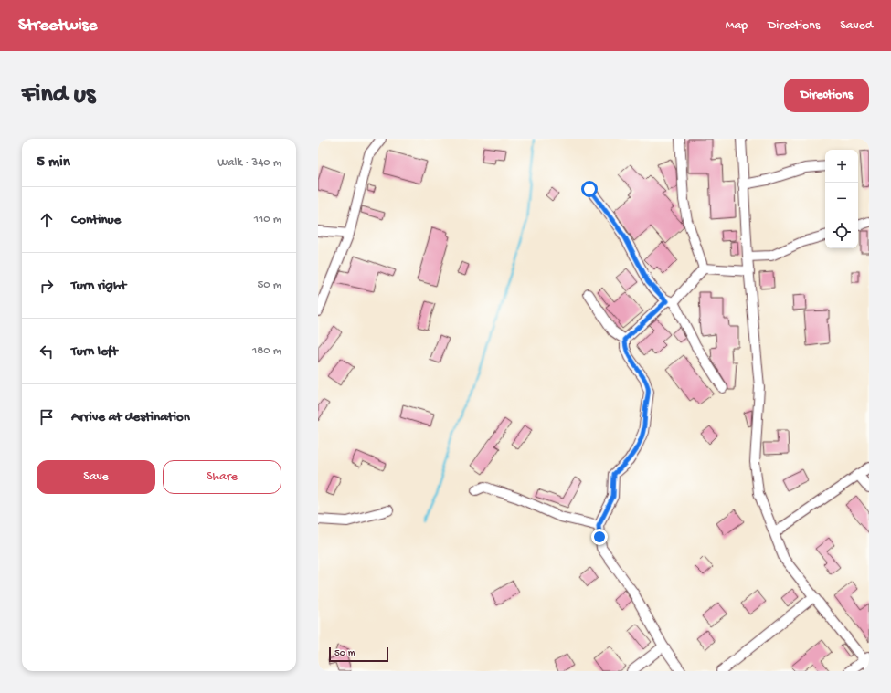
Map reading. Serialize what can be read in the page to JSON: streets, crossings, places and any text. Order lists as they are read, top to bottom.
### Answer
{
  "scale_bar": "50 m",
  "page": {
    "header": "Streetwise",
    "nav": ["Map", "Directions", "Saved"],
    "buttons": [
      "Directions",
      ["Save", "Share"]
    ],
    "title": "Find us",
    "heading": ["5 min", "Walk · 340 m"],
    "map_buttons": ["+", "−"],
    "list": [
      ["Continue", "110 m"],
      ["Turn right", "50 m"],
      ["Turn left", "180 m"],
      "Arrive at destination"
    ],
    "scale": "50 m"
  }
}
